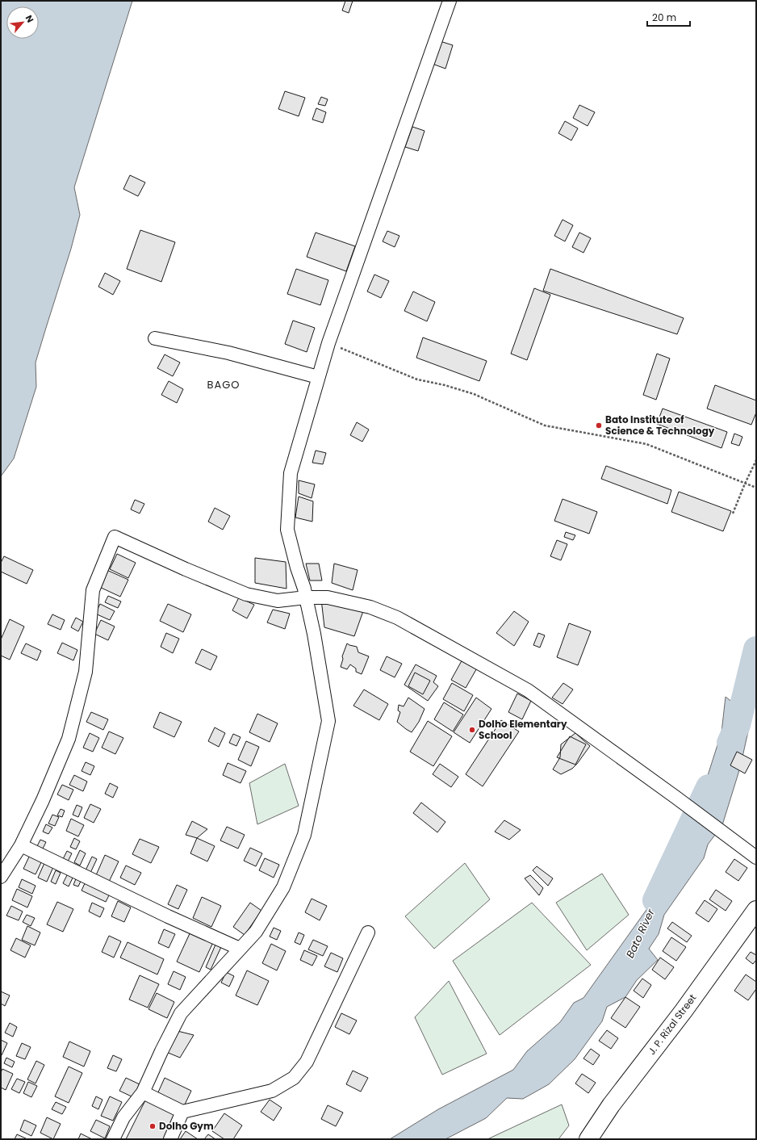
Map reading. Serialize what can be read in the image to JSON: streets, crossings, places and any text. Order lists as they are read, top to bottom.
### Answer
{
  "streets": {
    "main road": ["J. P. Rizal Street"]
  },
  "districts": ["BAGO"],
  "water": ["Bato River"],
  "places": ["Bato Institute of Science & Technology", "Dolho Elementary School", "Dolho Gym"],
  "scale_bar": "20 m",
  "north": "top right"
}
